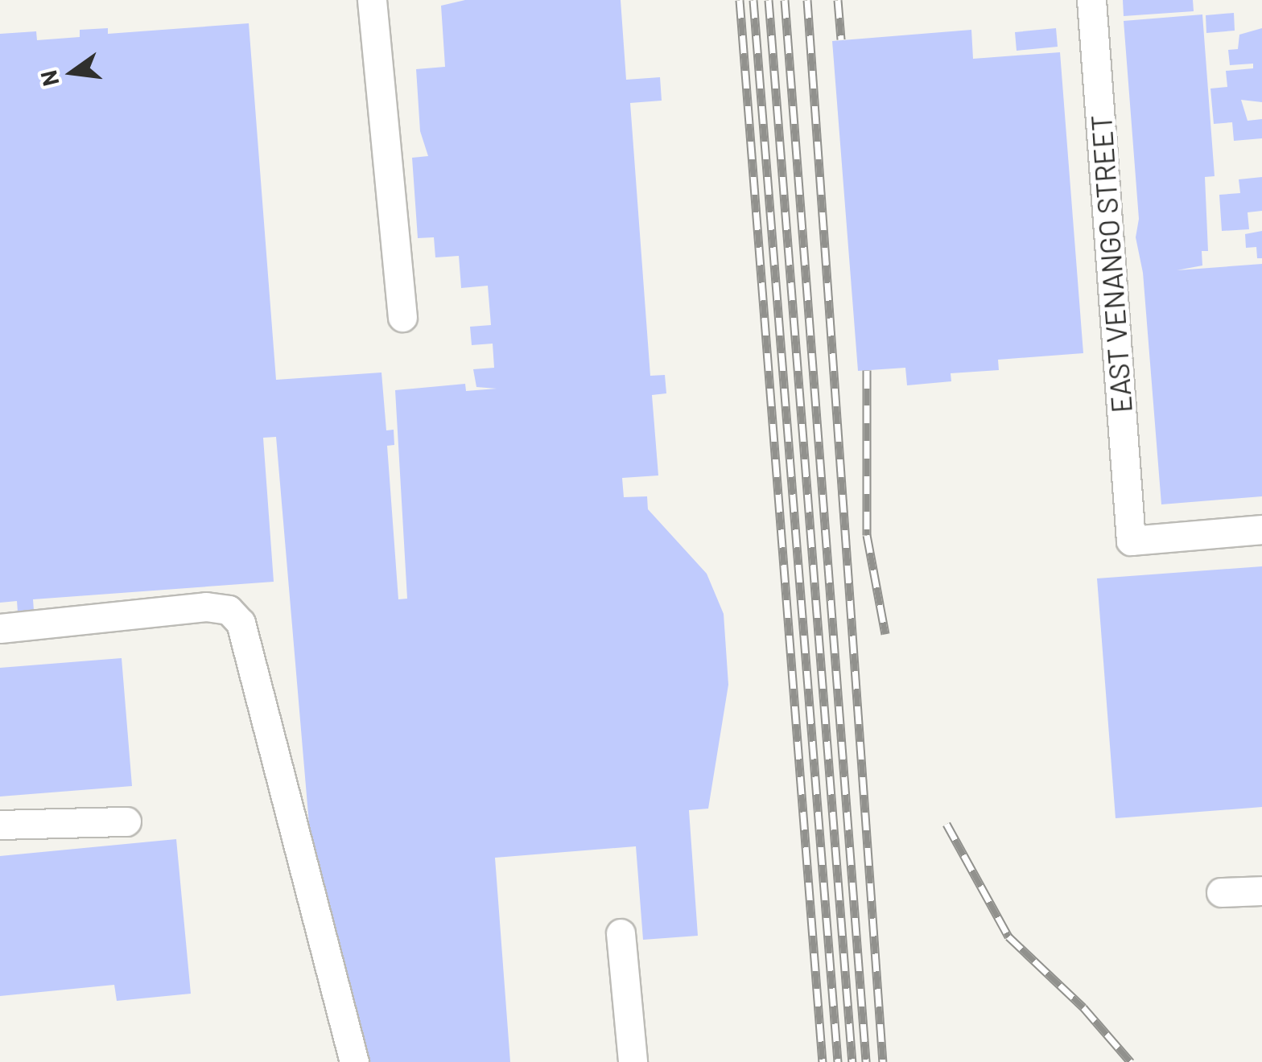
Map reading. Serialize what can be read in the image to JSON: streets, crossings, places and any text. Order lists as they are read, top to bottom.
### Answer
{
  "streets": {
    "street": ["EAST VENANGO STREET"]
  },
  "north": "left"
}
